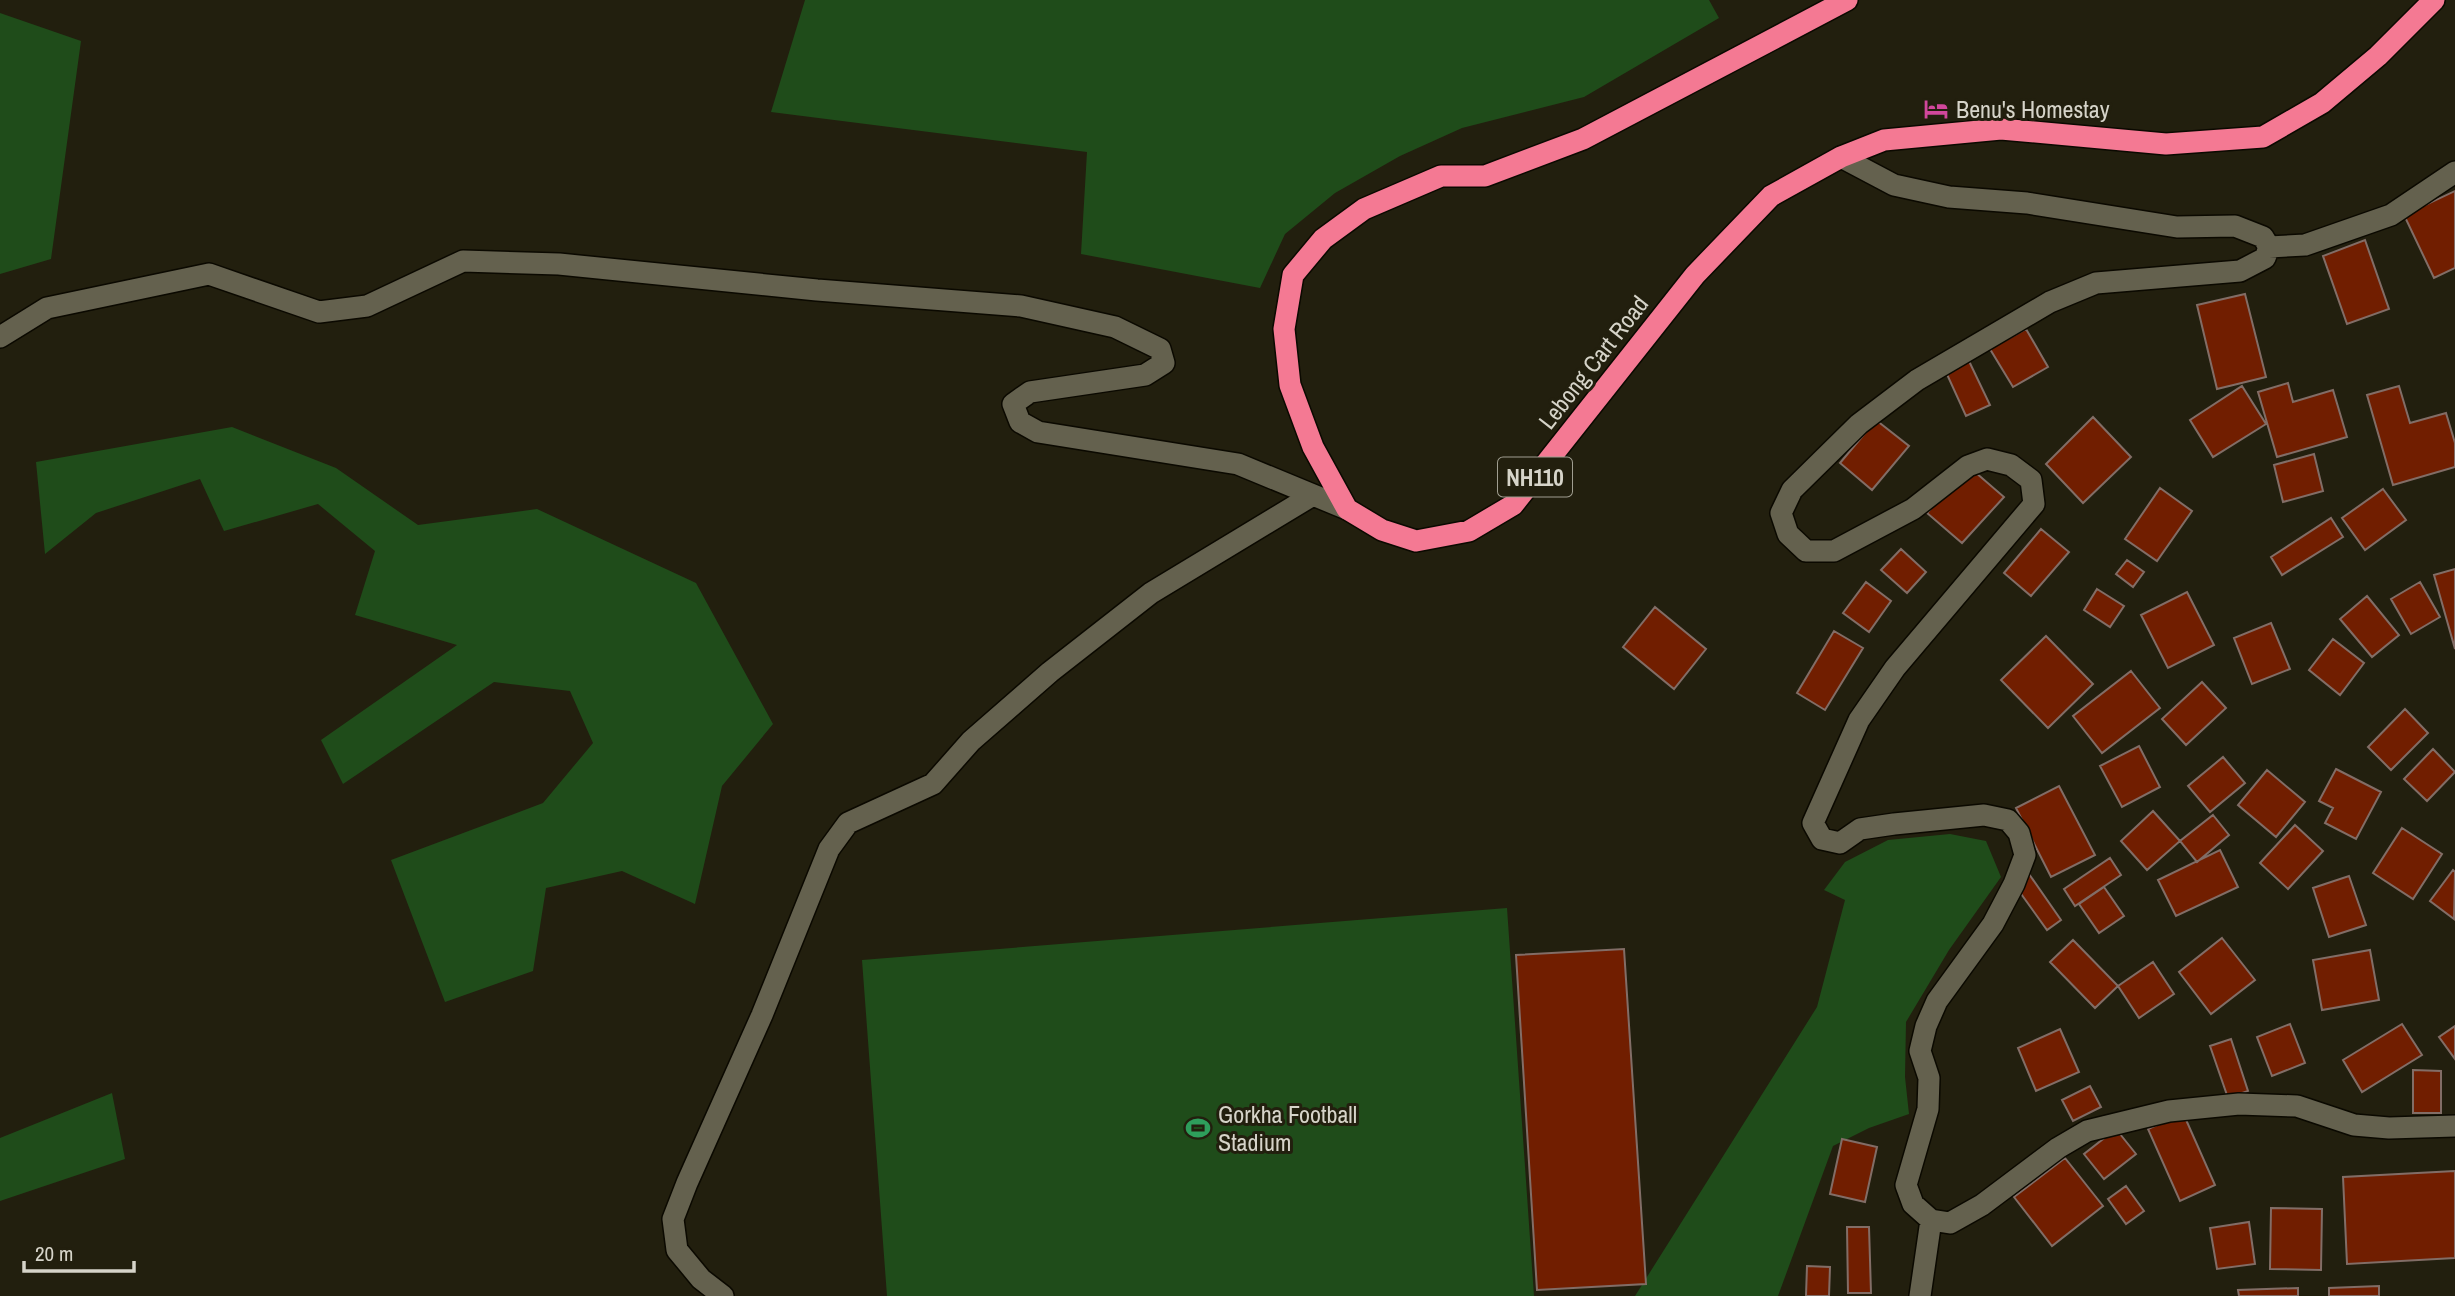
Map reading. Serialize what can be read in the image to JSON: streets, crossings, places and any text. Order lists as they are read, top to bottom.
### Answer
{
  "streets": {
    "highway": ["Lebong Cart Road", "NH110"]
  },
  "places": {
    "hotel": ["Benu's Homestay"],
    "sports": ["Gorkha Football Stadium"]
  },
  "scale_bar": "20 m"
}
